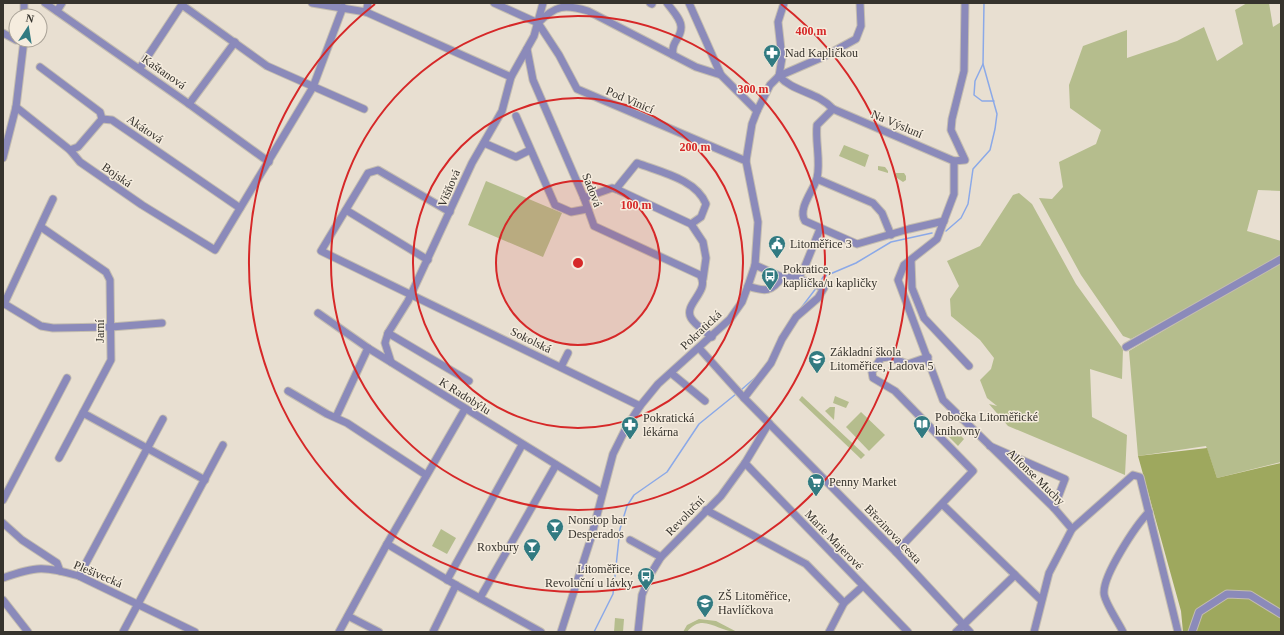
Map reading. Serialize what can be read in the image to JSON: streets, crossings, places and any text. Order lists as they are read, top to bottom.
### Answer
{
  "streets": {
    "street": [
      "Kaštanová",
      "Pod Vinicí",
      "Na Výsluní",
      "Akátová",
      "Bojská",
      "Višňová",
      "Sadová",
      "Pokratická",
      "Jarní",
      "Sokolská",
      "K Radobýlu",
      "Alfonse Muchy",
      "Revoluční",
      "Březinova cesta",
      "Marie Majerové",
      "Plešivecká"
    ]
  },
  "crossings": [
    ["Pod Vinicí", "Višňová"],
    ["Pod Vinicí", "Pokratická"],
    ["Na Výsluní", "Pokratická"],
    ["Akátová", "Bojská"],
    ["Višňová", "Sadová"],
    ["Višňová", "Sokolská"],
    ["Pokratická", "Sokolská"],
    ["Pokratická", "K Radobýlu"],
    ["Pokratická", "Březinova cesta"],
    ["Revoluční", "Březinova cesta"],
    ["Revoluční", "Marie Majerové"]
  ],
  "places": {
    "pharmacy": ["Nad Kapličkou", "Pokratická lékárna"],
    "public building": ["Litoměřice 3"],
    "bus stop": ["Pokratice, kaplička/u kapličky", "Litoměřice, Revoluční u lávky"],
    "school or university": ["Základní škola Litoměřice, Ladova 5", "ZŠ Litoměřice, Havlíčkova"],
    "library": ["Pobočka Litoměřické knihovny"],
    "supermarket": ["Penny Market"],
    "bar": ["Nonstop bar Desperados", "Roxbury"]
  },
  "north": "top",
  "rings": [
    "400 m",
    "300 m",
    "200 m",
    "100 m"
  ]
}
